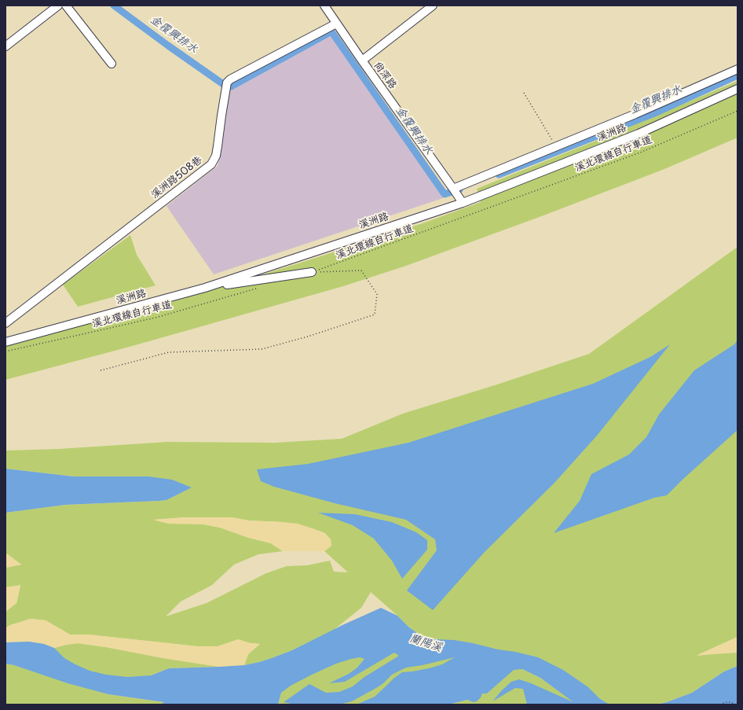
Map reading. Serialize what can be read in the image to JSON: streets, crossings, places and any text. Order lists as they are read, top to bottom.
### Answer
{
  "streets": {
    "street": ["尚深路", "溪洲路", "溪洲路508巷"],
    "path": ["溪北環線自行車道"]
  },
  "crossings": [
    ["尚深路", "溪洲路"],
    ["尚深路", "溪洲路508巷"]
  ],
  "water": ["金覆興排水", "蘭陽溪"]
}
